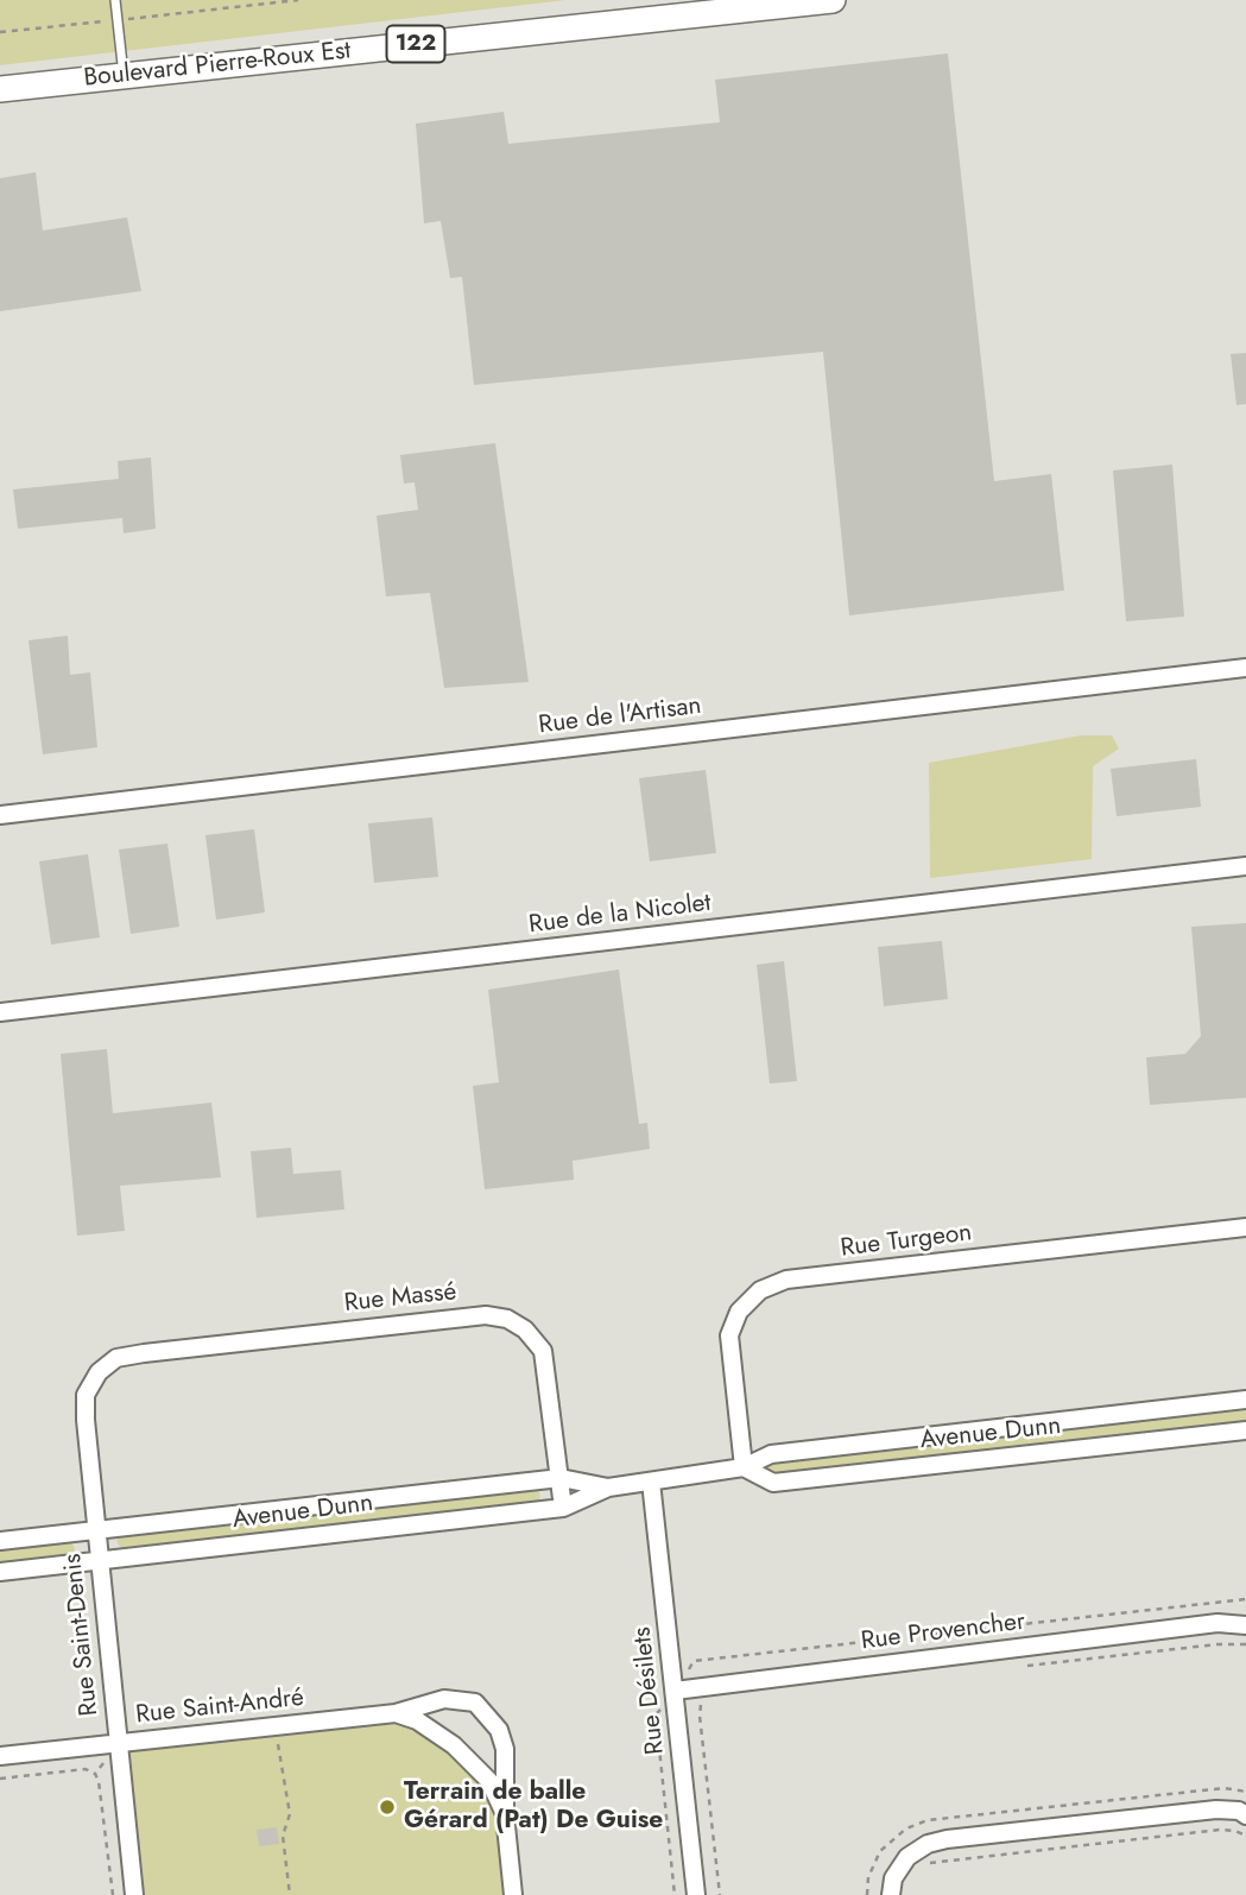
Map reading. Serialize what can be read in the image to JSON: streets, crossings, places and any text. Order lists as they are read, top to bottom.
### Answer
{
  "streets": {
    "main road": ["122", "Boulevard Pierre-Roux Est"],
    "street": [
      "Rue de l'Artisan",
      "Rue de la Nicolet",
      "Rue Turgeon",
      "Rue Massé",
      "Avenue Dunn",
      "Rue Provencher",
      "Rue Saint-Denis",
      "Rue Désilets",
      "Rue Saint-André"
    ]
  },
  "crossings": [
    ["Rue Turgeon", "Avenue Dunn"],
    ["Rue Massé", "Avenue Dunn"],
    ["Rue Massé", "Rue Saint-Denis"],
    ["Avenue Dunn", "Rue Saint-Denis"],
    ["Avenue Dunn", "Rue Désilets"],
    ["Rue Provencher", "Rue Désilets"],
    ["Rue Saint-Denis", "Rue Saint-André"]
  ],
  "places": ["Terrain de balle Gérard (Pat) De Guise"]
}
